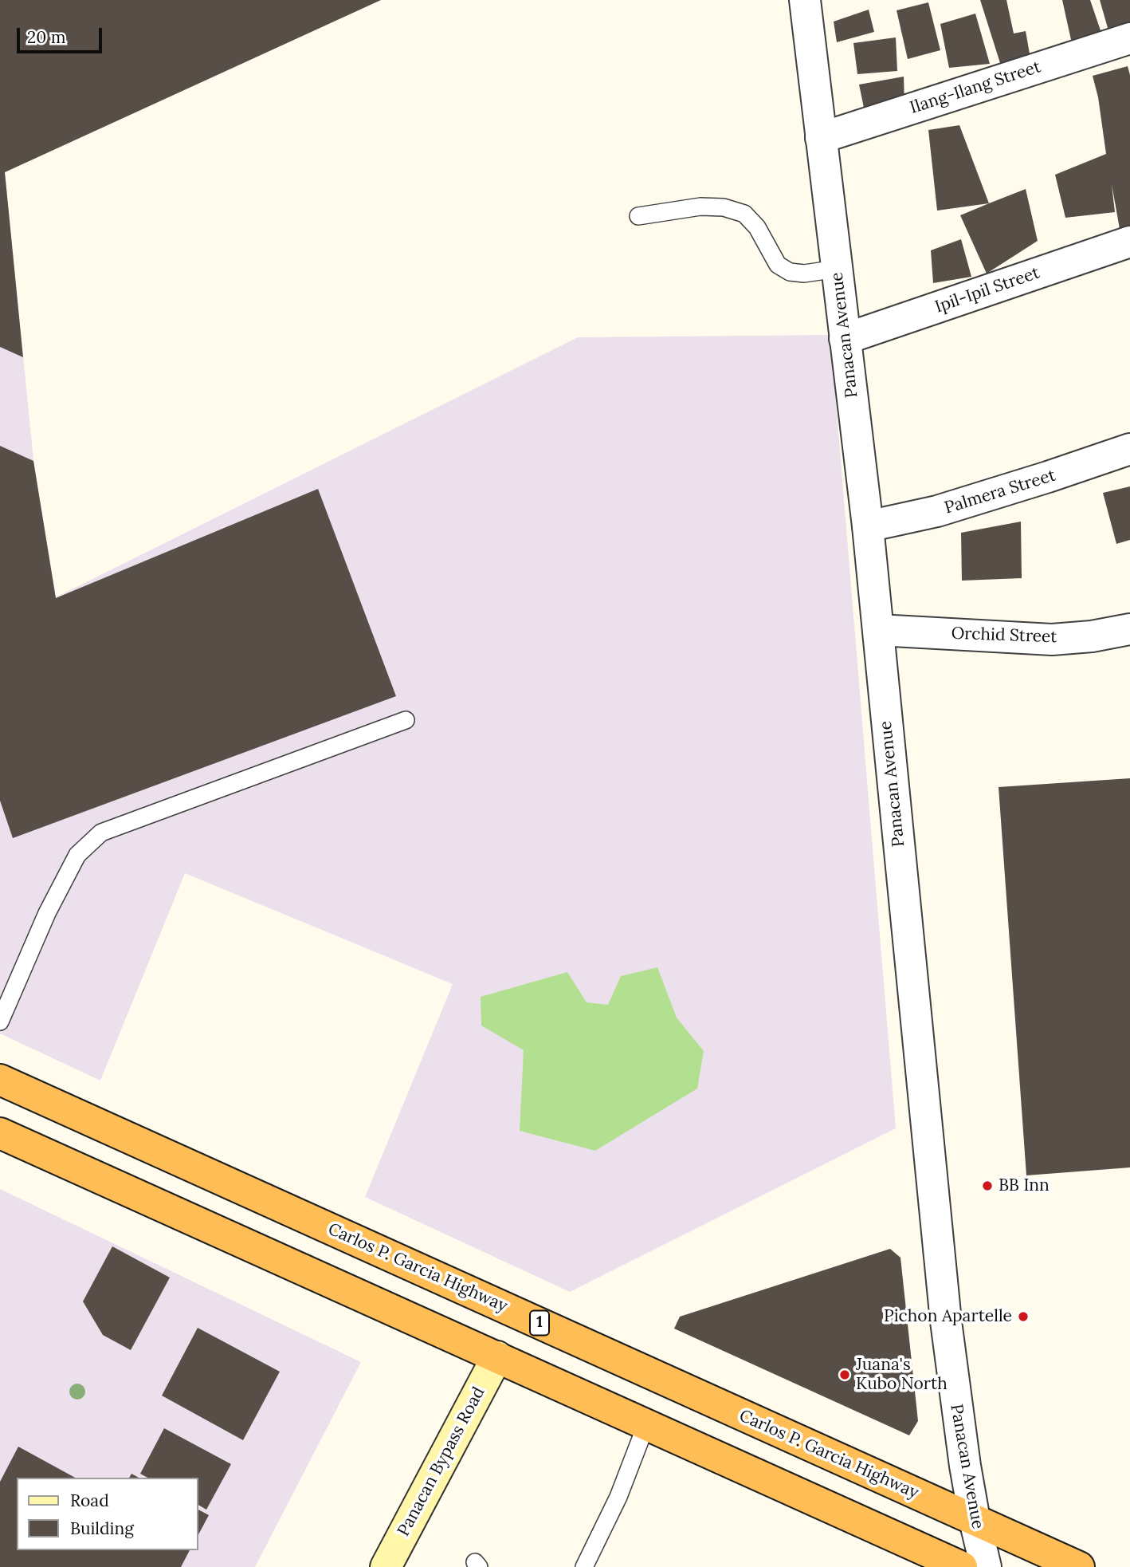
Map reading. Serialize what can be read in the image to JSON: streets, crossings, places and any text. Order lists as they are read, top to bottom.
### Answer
{
  "streets": {
    "highway": ["Carlos P. Garcia Highway", "1"],
    "main road": ["Panacan Bypass Road"],
    "street": [
      "Ilang-Ilang Street",
      "Ipil-Ipil Street",
      "Panacan Avenue",
      "Palmera Street",
      "Orchid Street"
    ]
  },
  "crossings": [
    ["Ilang-Ilang Street", "Panacan Avenue"],
    ["Ipil-Ipil Street", "Panacan Avenue"],
    ["Panacan Avenue", "Palmera Street"],
    ["Panacan Avenue", "Orchid Street"],
    ["Panacan Avenue", "Carlos P. Garcia Highway"]
  ],
  "places": ["BB Inn", "Pichon Apartelle", "Juana's Kubo North"],
  "legend": ["Road", "Building"],
  "scale_bar": "20 m"
}
